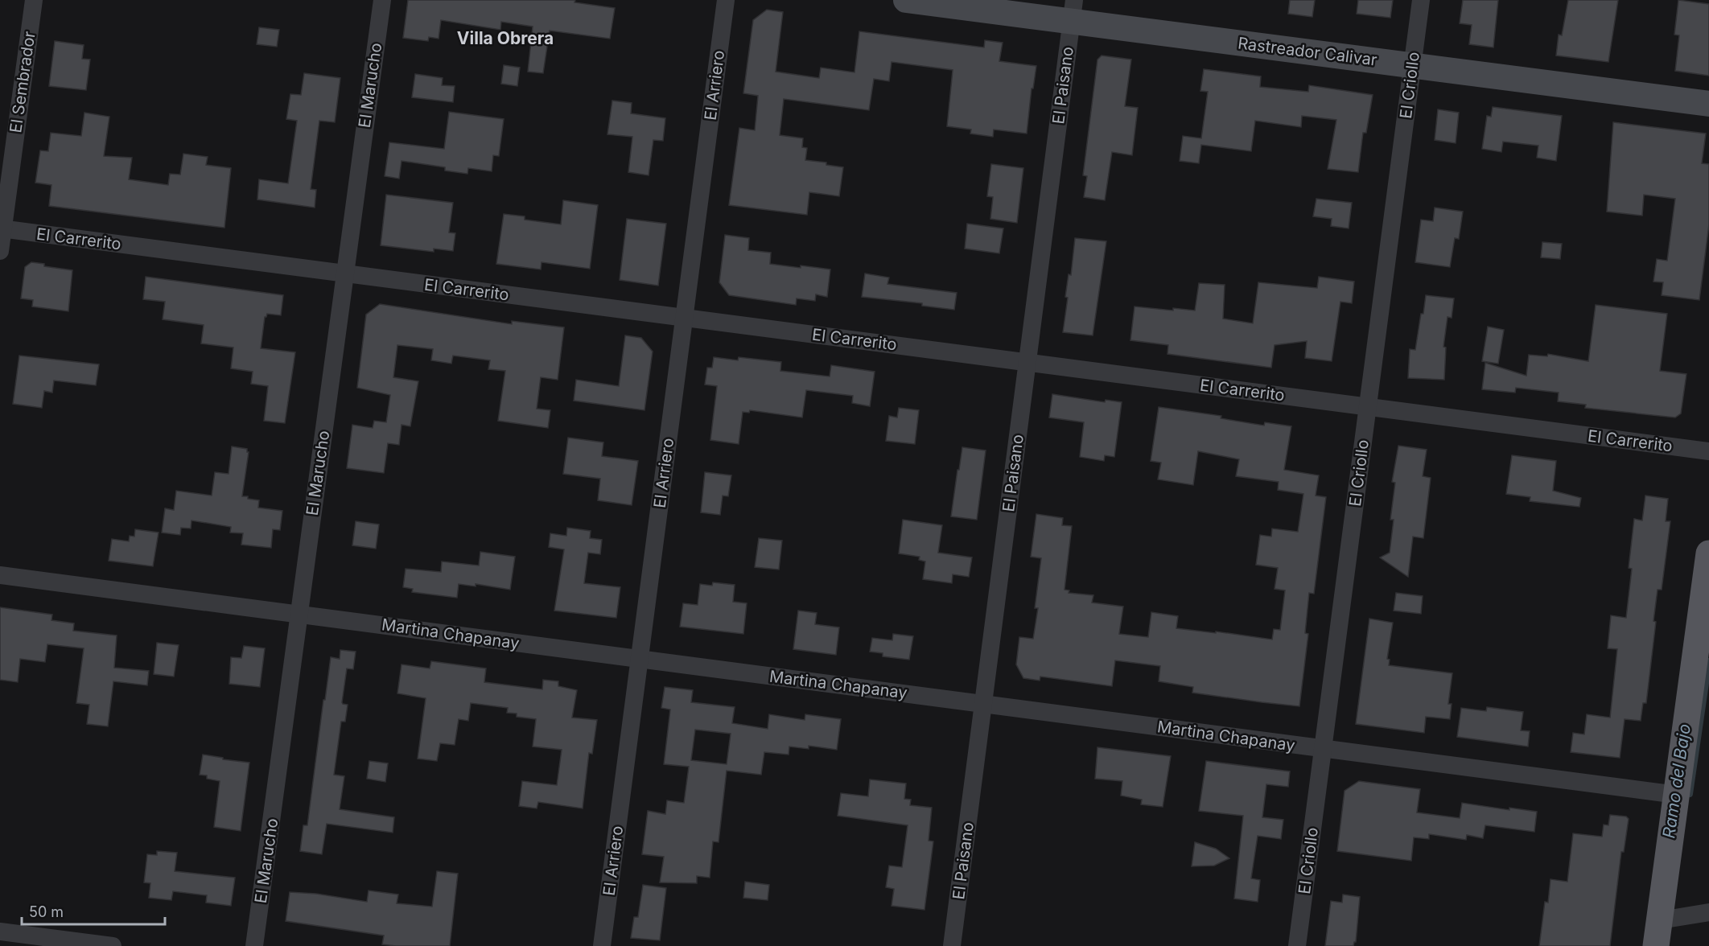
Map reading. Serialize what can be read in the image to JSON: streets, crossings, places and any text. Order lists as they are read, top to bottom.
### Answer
{
  "streets": {
    "main road": ["Rastreador Calivar"],
    "street": [
      "El Sembrador",
      "El Marucho",
      "El Arriero",
      "El Paisano",
      "El Criollo",
      "El Carrerito",
      "Martina Chapanay"
    ]
  },
  "crossings": [
    ["Rastreador Calivar", "El Paisano"],
    ["Rastreador Calivar", "El Criollo"],
    ["El Sembrador", "El Carrerito"],
    ["El Marucho", "El Carrerito"],
    ["El Marucho", "Martina Chapanay"],
    ["El Arriero", "El Carrerito"],
    ["El Arriero", "Martina Chapanay"],
    ["El Paisano", "El Carrerito"],
    ["El Paisano", "Martina Chapanay"],
    ["El Criollo", "El Carrerito"],
    ["El Criollo", "Martina Chapanay"]
  ],
  "districts": ["Villa Obrera"],
  "water": ["Ramo del Bajo"],
  "scale_bar": "50 m"
}
